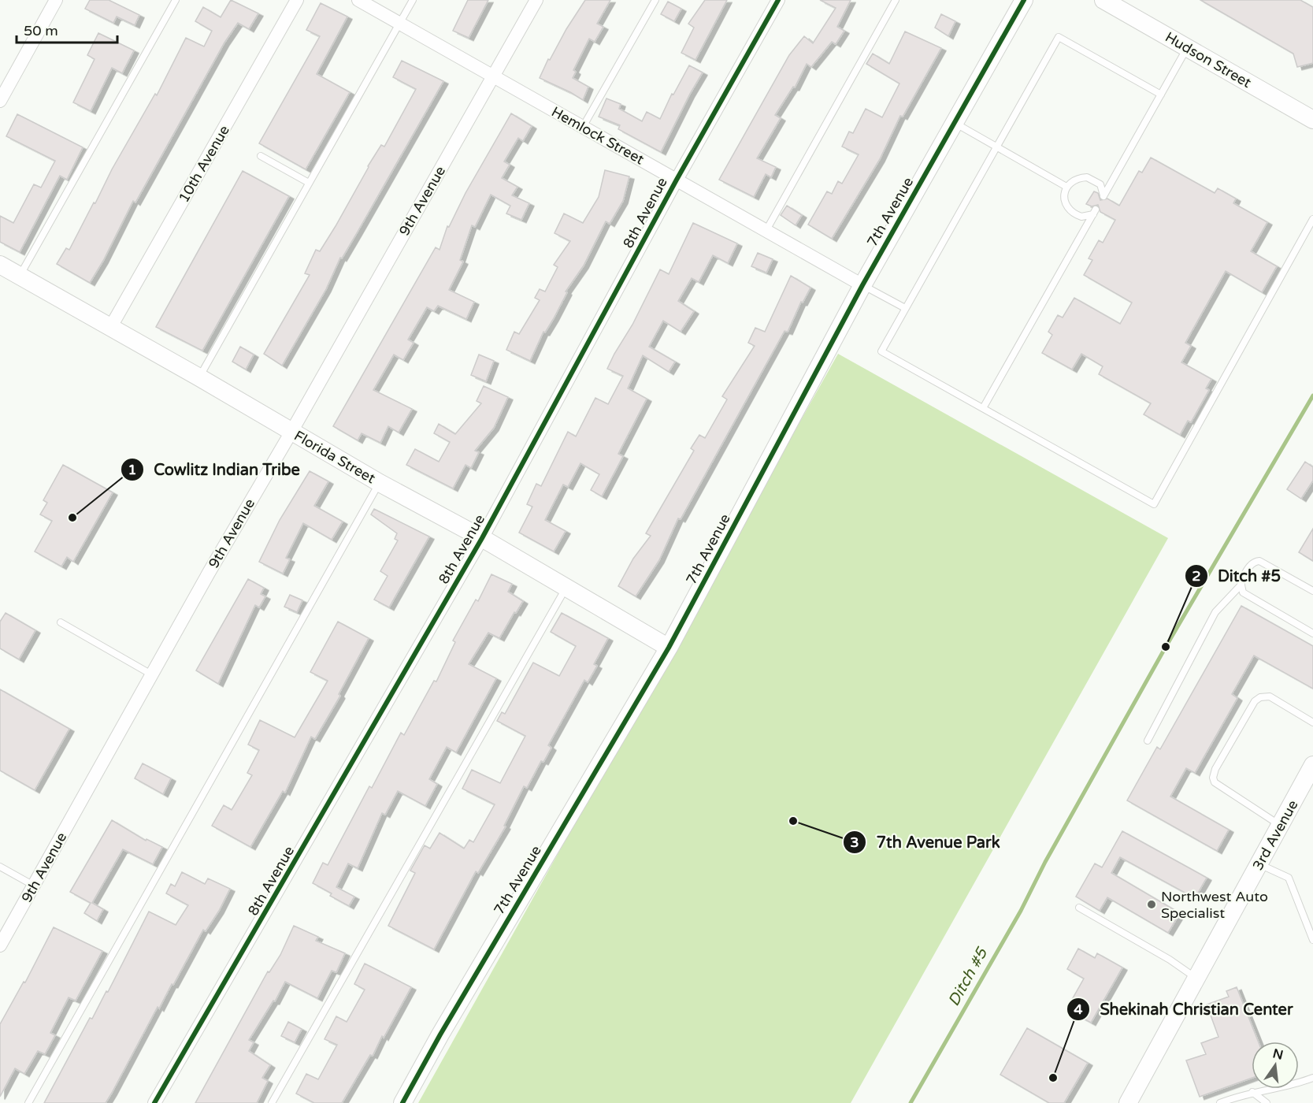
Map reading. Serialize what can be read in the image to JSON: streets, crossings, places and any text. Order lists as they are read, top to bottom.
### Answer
{
  "streets": {
    "street": [
      "Hudson Street",
      "Hemlock Street",
      "10th Avenue",
      "9th Avenue",
      "7th Avenue",
      "8th Avenue",
      "Florida Street",
      "3rd Avenue"
    ]
  },
  "crossings": [
    ["Hemlock Street", "9th Avenue"],
    ["Hemlock Street", "7th Avenue"],
    ["Hemlock Street", "8th Avenue"],
    ["10th Avenue", "Florida Street"],
    ["9th Avenue", "Florida Street"],
    ["7th Avenue", "Florida Street"],
    ["8th Avenue", "Florida Street"]
  ],
  "water": ["Ditch #5"],
  "places": [
    "Cowlitz Indian Tribe",
    "Ditch #5",
    "7th Avenue Park",
    "Northwest Auto Specialist",
    "Shekinah Christian Center"
  ],
  "scale_bar": "50 m",
  "north": "top"
}
